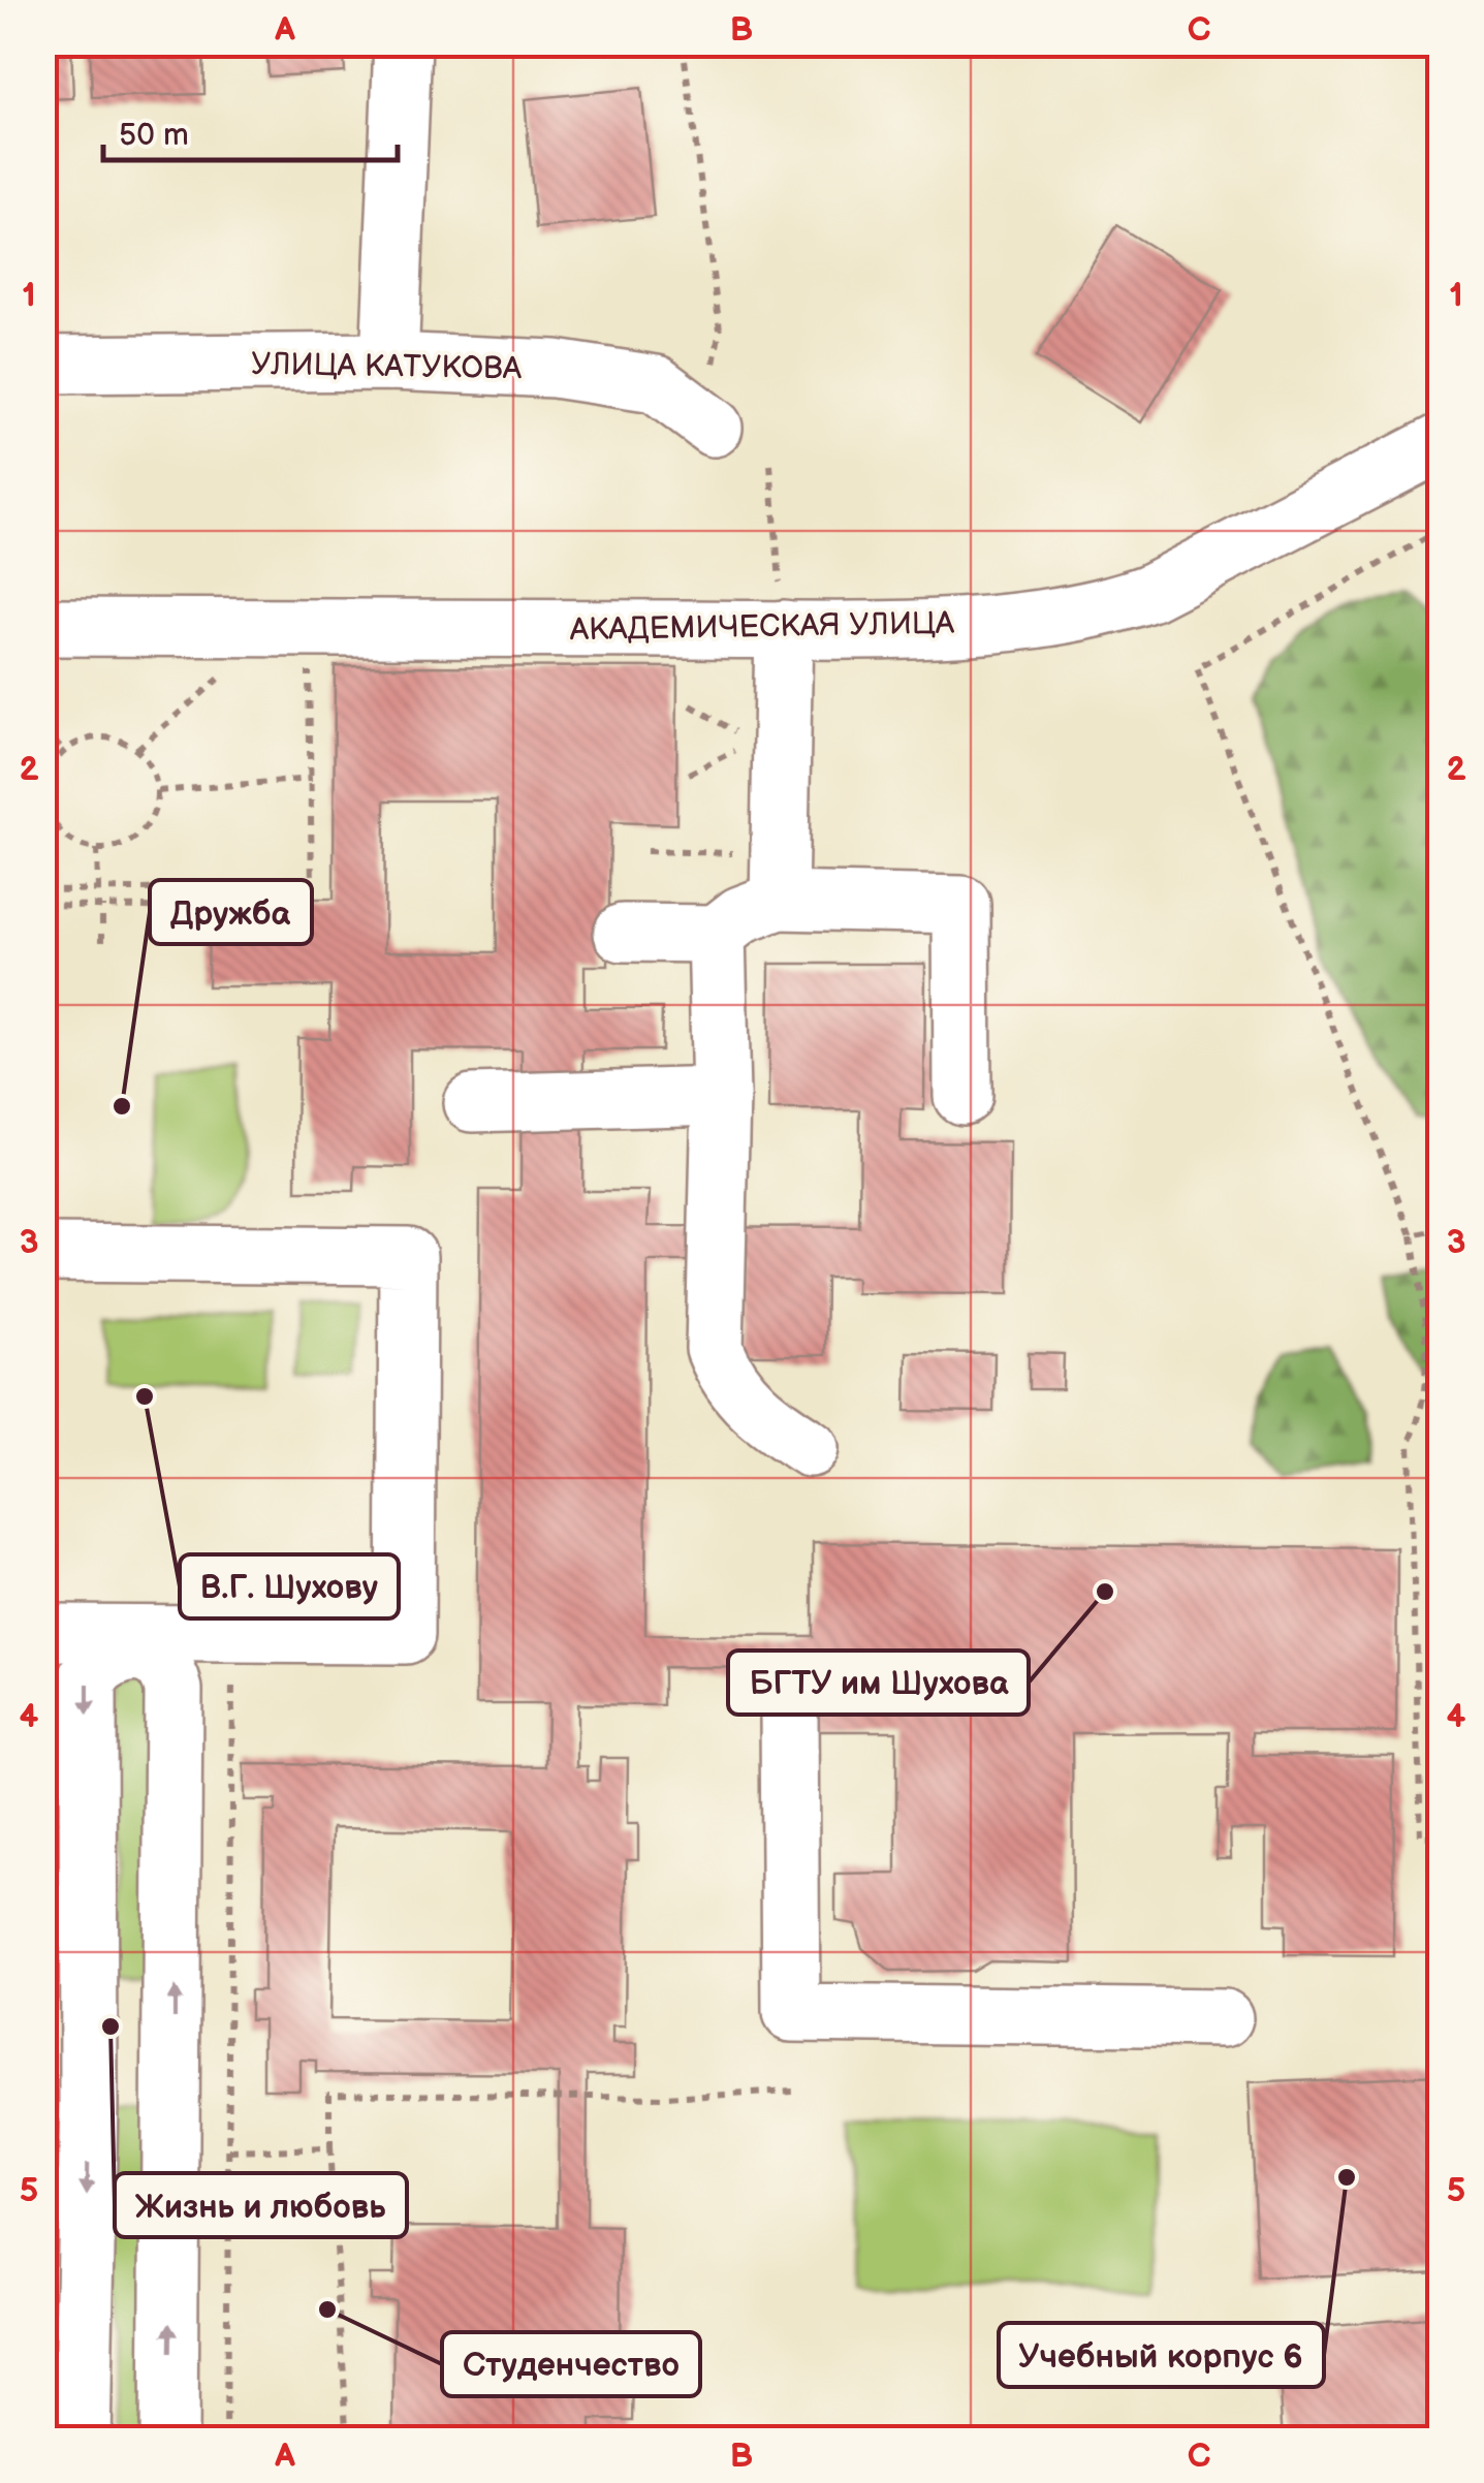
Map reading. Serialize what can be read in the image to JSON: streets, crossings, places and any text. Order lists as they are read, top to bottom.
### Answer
{
  "streets": {
    "street": ["УЛИЦА КАТУКОВА", "АКАДЕМИЧЕСКАЯ УЛИЦА"]
  },
  "places": [
    "Дружба",
    "В.Г. Шухову",
    "БГТУ им Шухова",
    "Жизнь и любовь",
    "Учебный корпус 6",
    "Студенчество"
  ],
  "scale_bar": "50 m",
  "grid": {
    "columns": ["A", "B", "C"],
    "rows": [
      "1",
      "2",
      "3",
      "4",
      "5"
    ]
  }
}
